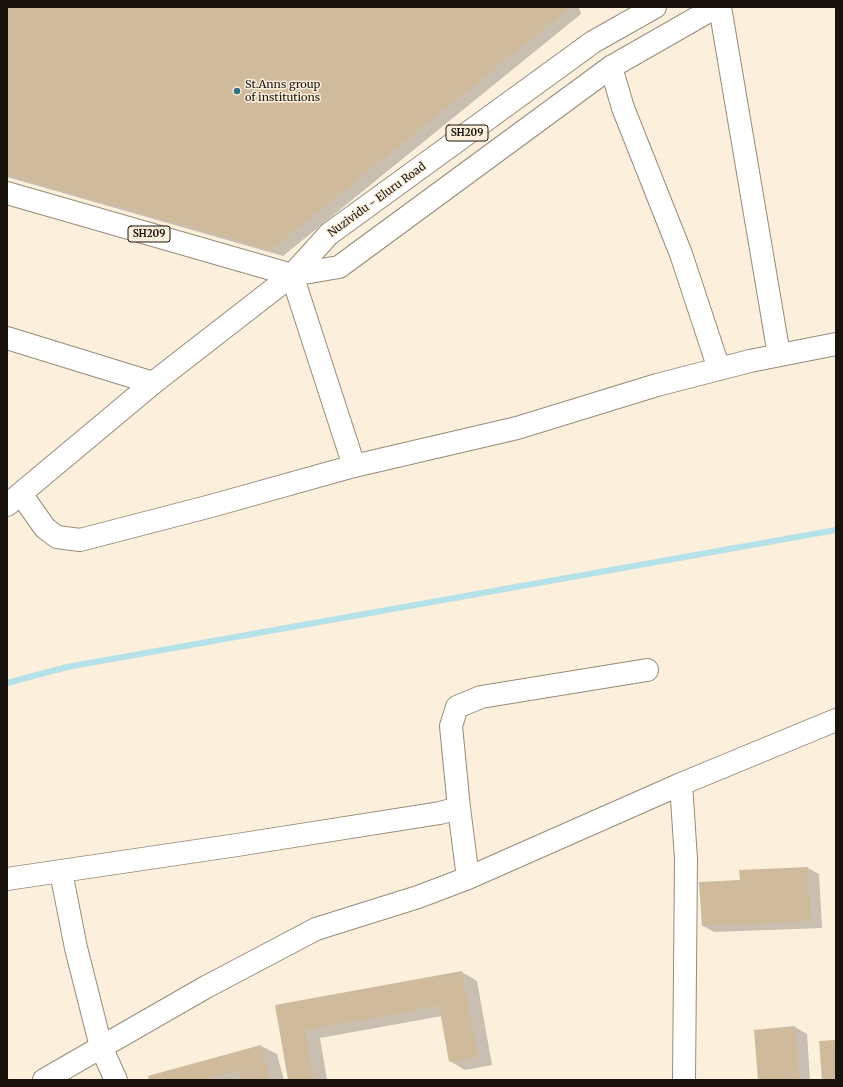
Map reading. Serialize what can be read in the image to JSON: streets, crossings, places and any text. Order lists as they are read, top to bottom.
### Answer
{
  "streets": {
    "street": ["SH209", "Nuzividu - Eluru Road"]
  },
  "crossings": [
    ["SH209", "Nuzividu - Eluru Road"]
  ],
  "places": ["St.Anns group of institutions"]
}
